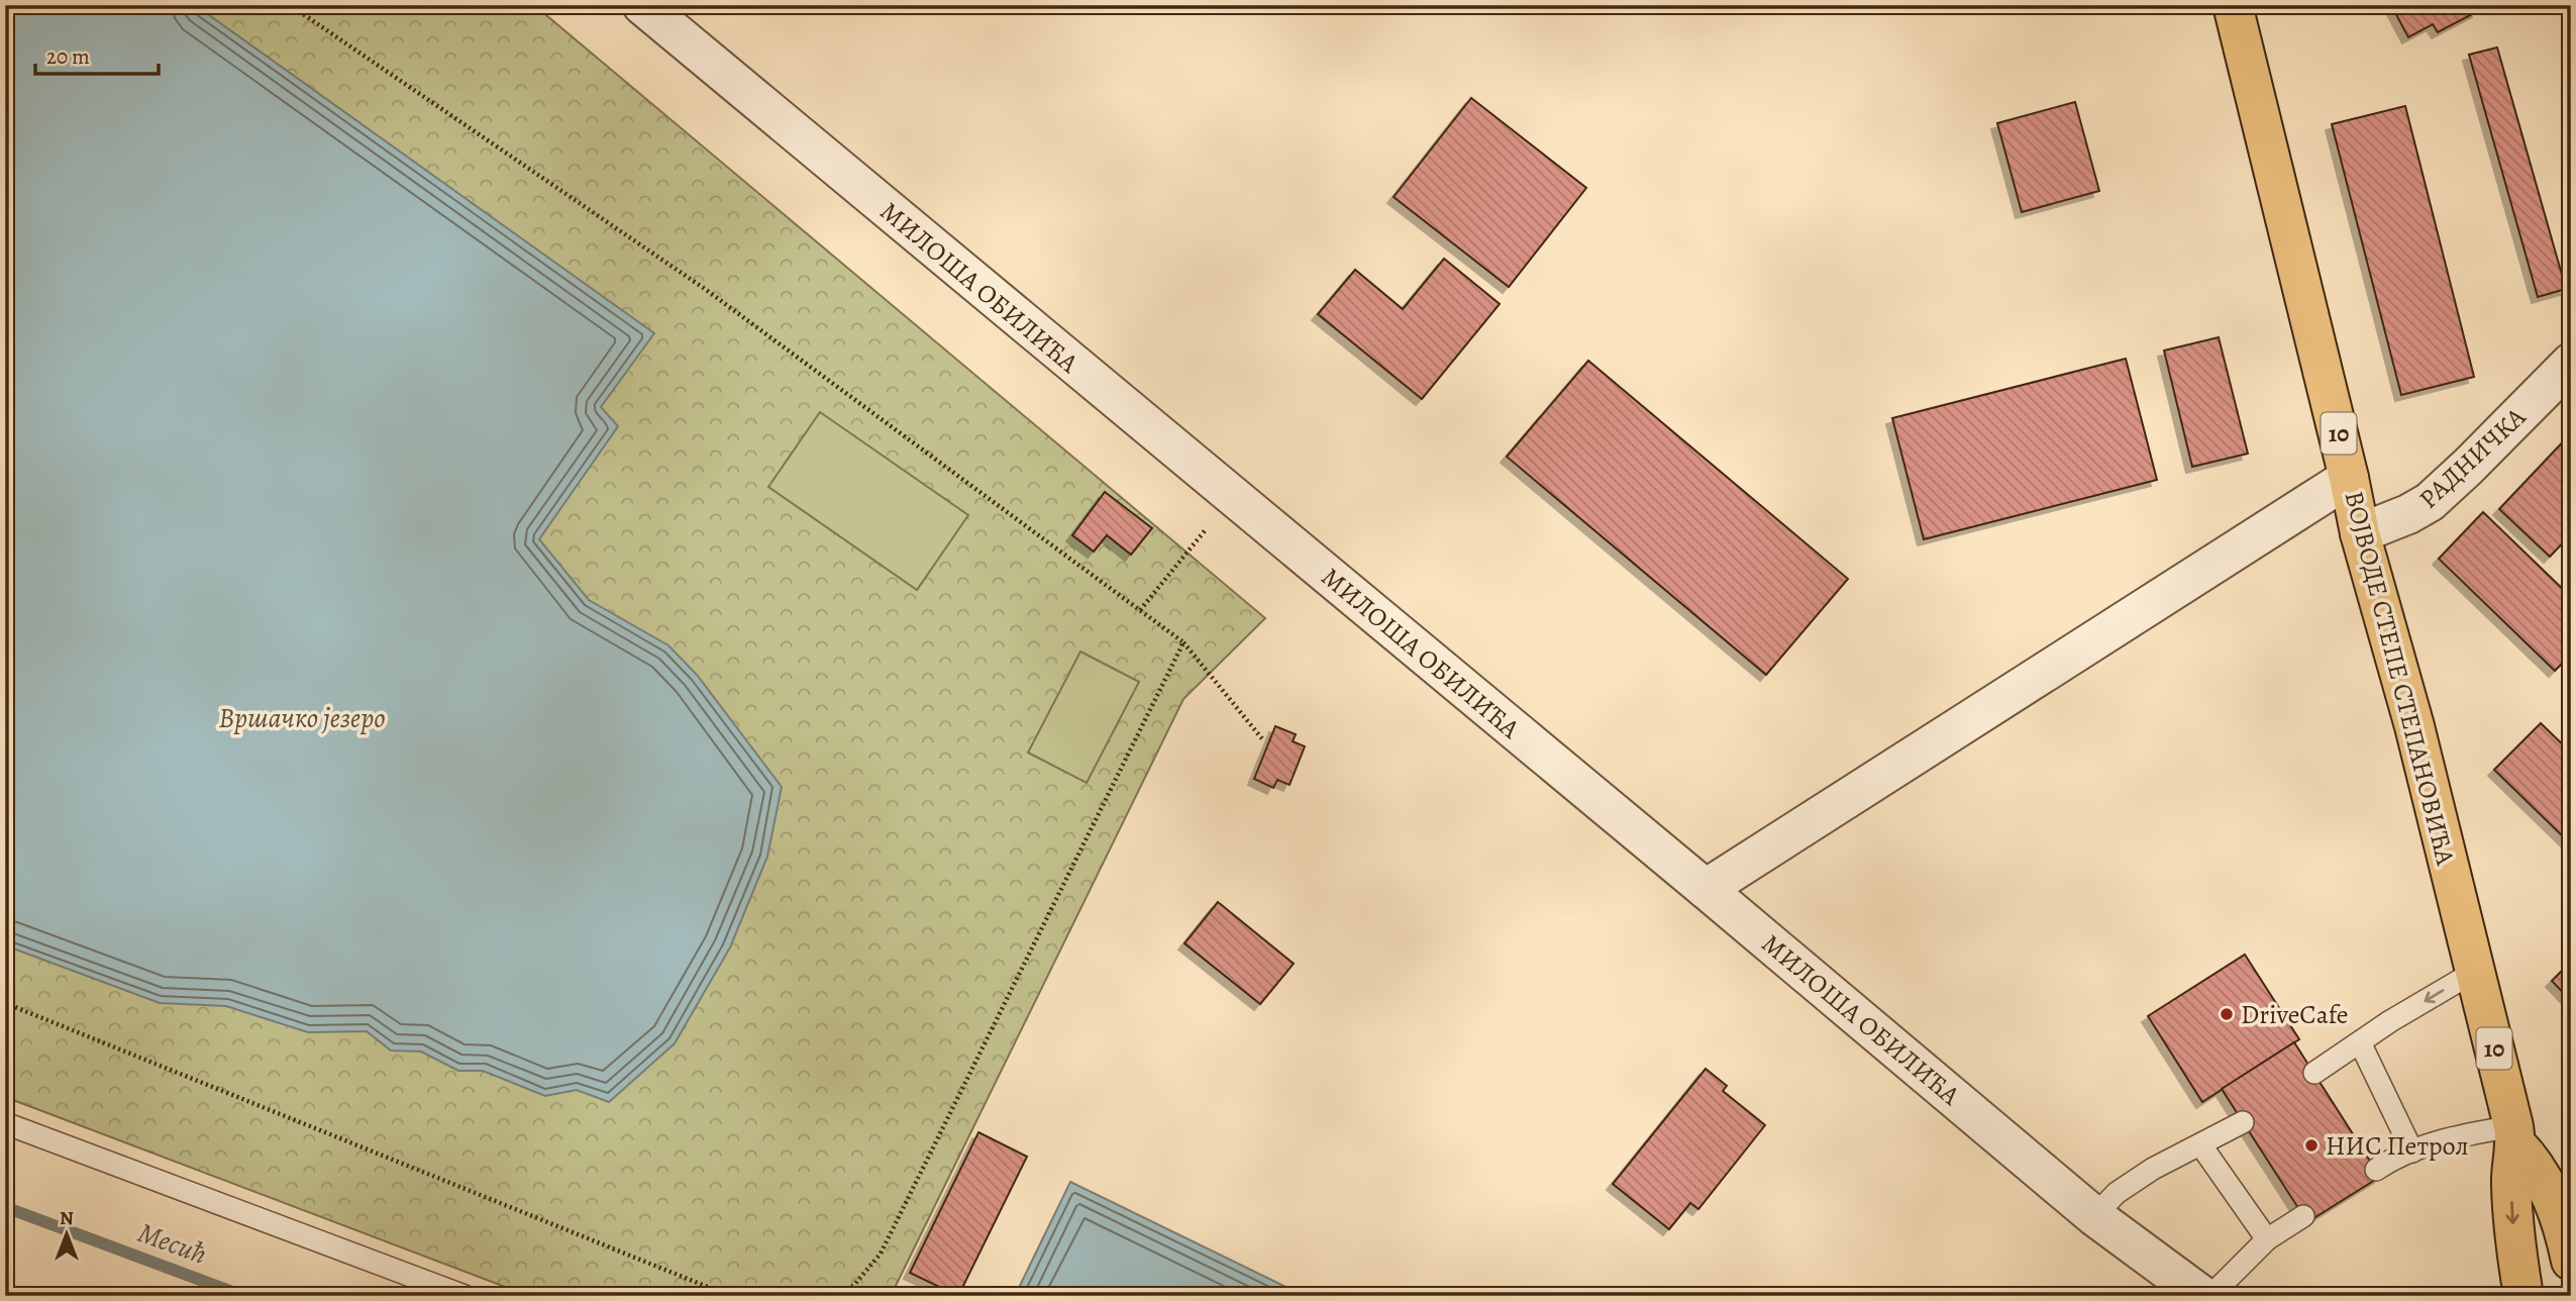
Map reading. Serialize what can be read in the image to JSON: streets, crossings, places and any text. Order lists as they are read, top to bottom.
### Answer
{
  "streets": {
    "main road": ["10", "ВОЈВОДЕ СТЕПЕ СТЕПАНОВИЋА"],
    "street": ["МИЛОША ОБИЛИЋА", "РАДНИЧКА"]
  },
  "crossings": [
    ["РАДНИЧКА", "ВОЈВОДЕ СТЕПЕ СТЕПАНОВИЋА"]
  ],
  "water": ["Вршачко језеро", "Месић"],
  "places": ["DriveCafe", "НИС Петрол"],
  "scale_bar": "20 m",
  "north": "top"
}
